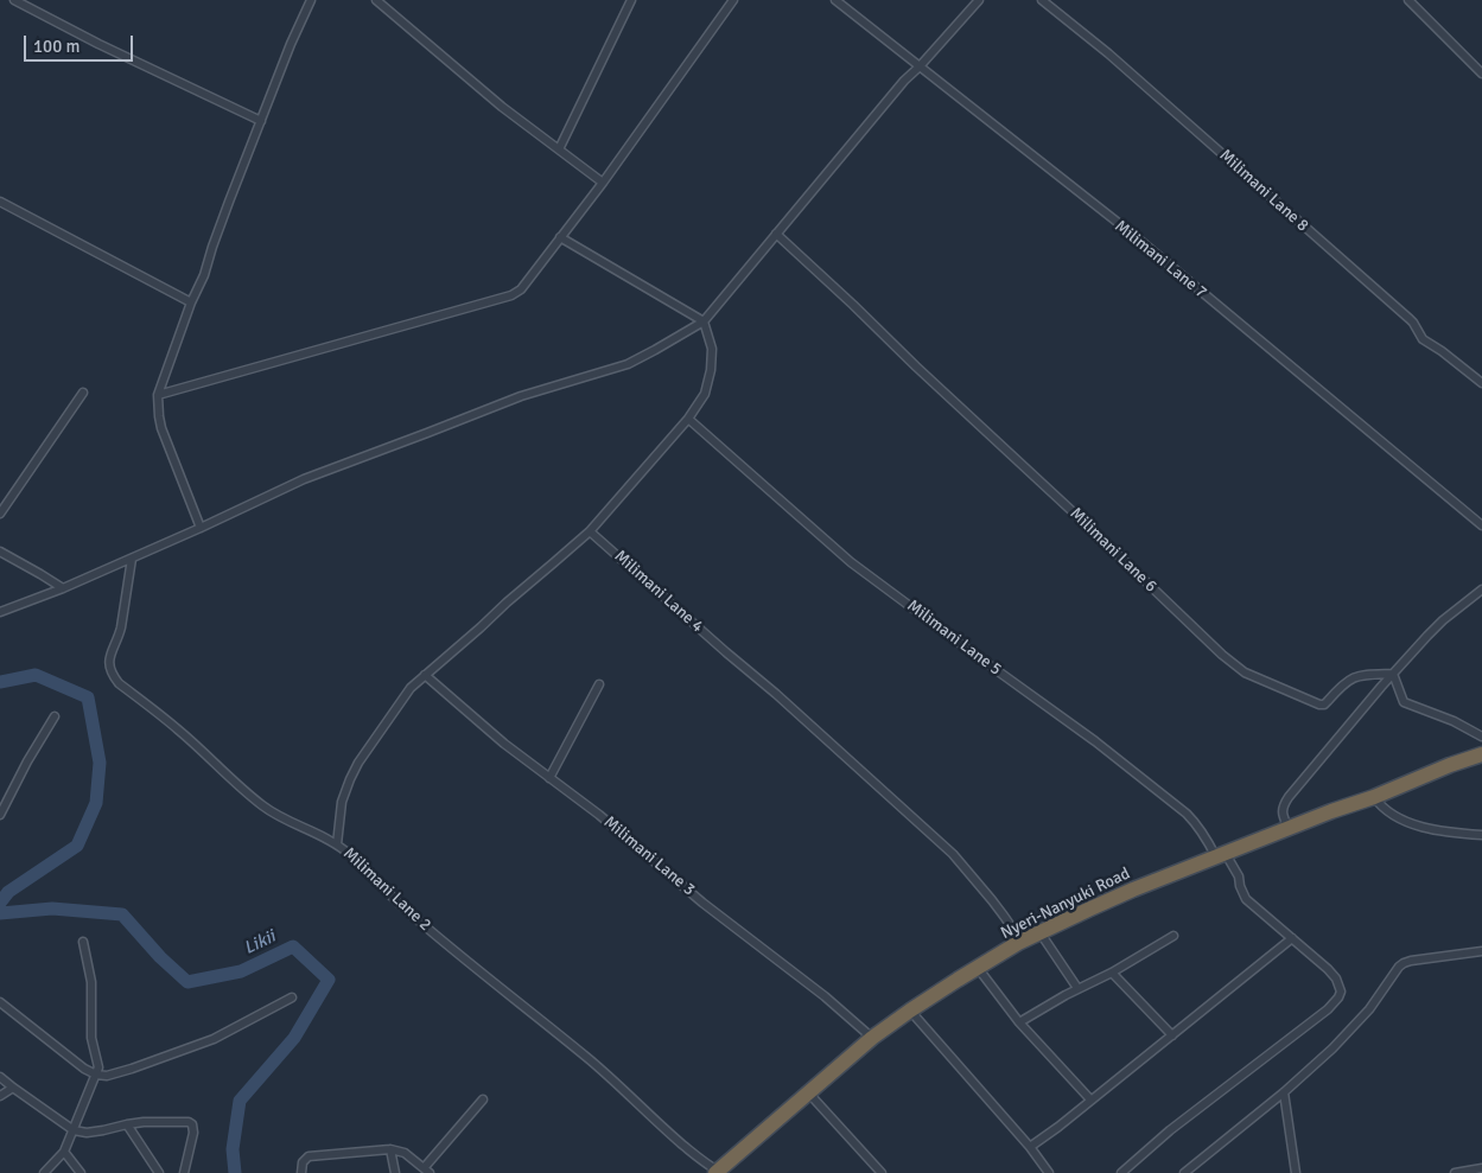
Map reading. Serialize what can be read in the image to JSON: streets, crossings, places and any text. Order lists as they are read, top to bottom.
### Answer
{
  "streets": {
    "highway": ["Nyeri-Nanyuki Road"],
    "street": [
      "Milimani Lane 8",
      "Milimani Lane 7",
      "Milimani Lane 6",
      "Milimani Lane 4",
      "Milimani Lane 5",
      "Milimani Lane 3",
      "Milimani Lane 2"
    ]
  },
  "crossings": [
    ["Milimani Lane 4", "Nyeri-Nanyuki Road"],
    ["Milimani Lane 5", "Nyeri-Nanyuki Road"],
    ["Milimani Lane 3", "Nyeri-Nanyuki Road"],
    ["Milimani Lane 2", "Nyeri-Nanyuki Road"]
  ],
  "water": ["Likii"],
  "scale_bar": "100 m"
}
